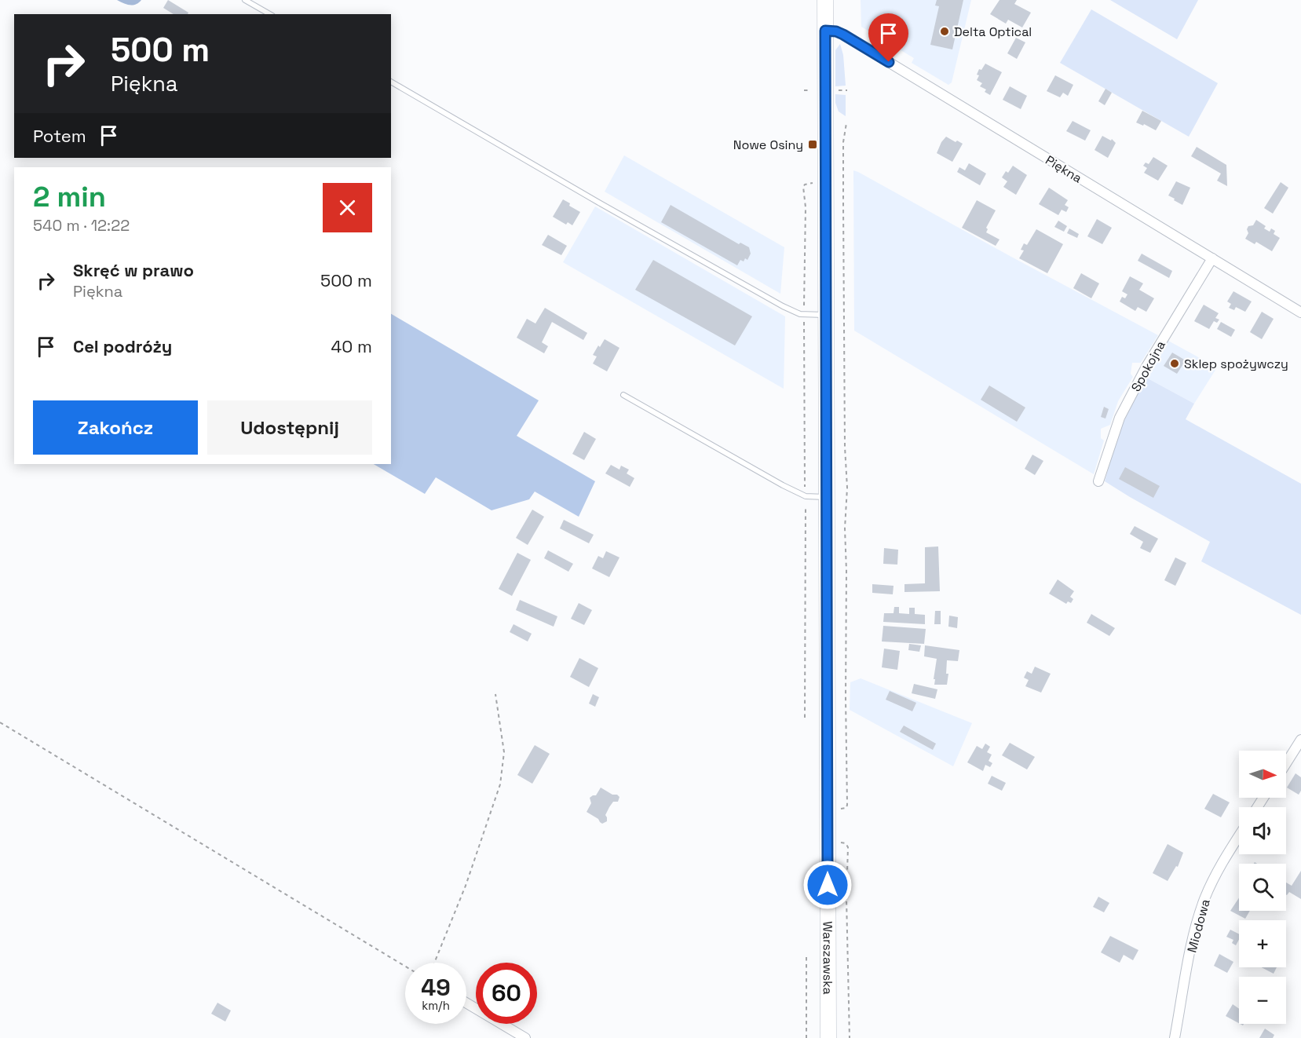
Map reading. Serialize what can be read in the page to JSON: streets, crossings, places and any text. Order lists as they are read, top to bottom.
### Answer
{
  "streets": {
    "main road": ["Warszawska"],
    "street": ["Piękna", "Spokojna", "Miodowa"]
  },
  "crossings": [
    ["Piękna", "Spokojna"],
    ["Piękna", "Warszawska"]
  ],
  "places": {
    "other": ["Delta Optical", "Sklep spożywczy"],
    "transit": ["Nowe Osiny"]
  },
  "north": "right",
  "page": {
    "turn": ["500 m", "Piękna"],
    "then": "Potem",
    "heading": ["2 min", "540 m · 12:22"],
    "list": [
      {
        "name": "Skręć w prawo",
        "note": "Piękna",
        "value": "500 m"
      },
      {
        "name": "Cel podróży",
        "value": "40 m"
      }
    ],
    "buttons": ["Zakończ", "Udostępnij"],
    "map_buttons": ["+", "−"],
    "speed": "49 km/h",
    "limit": "60"
  }
}
